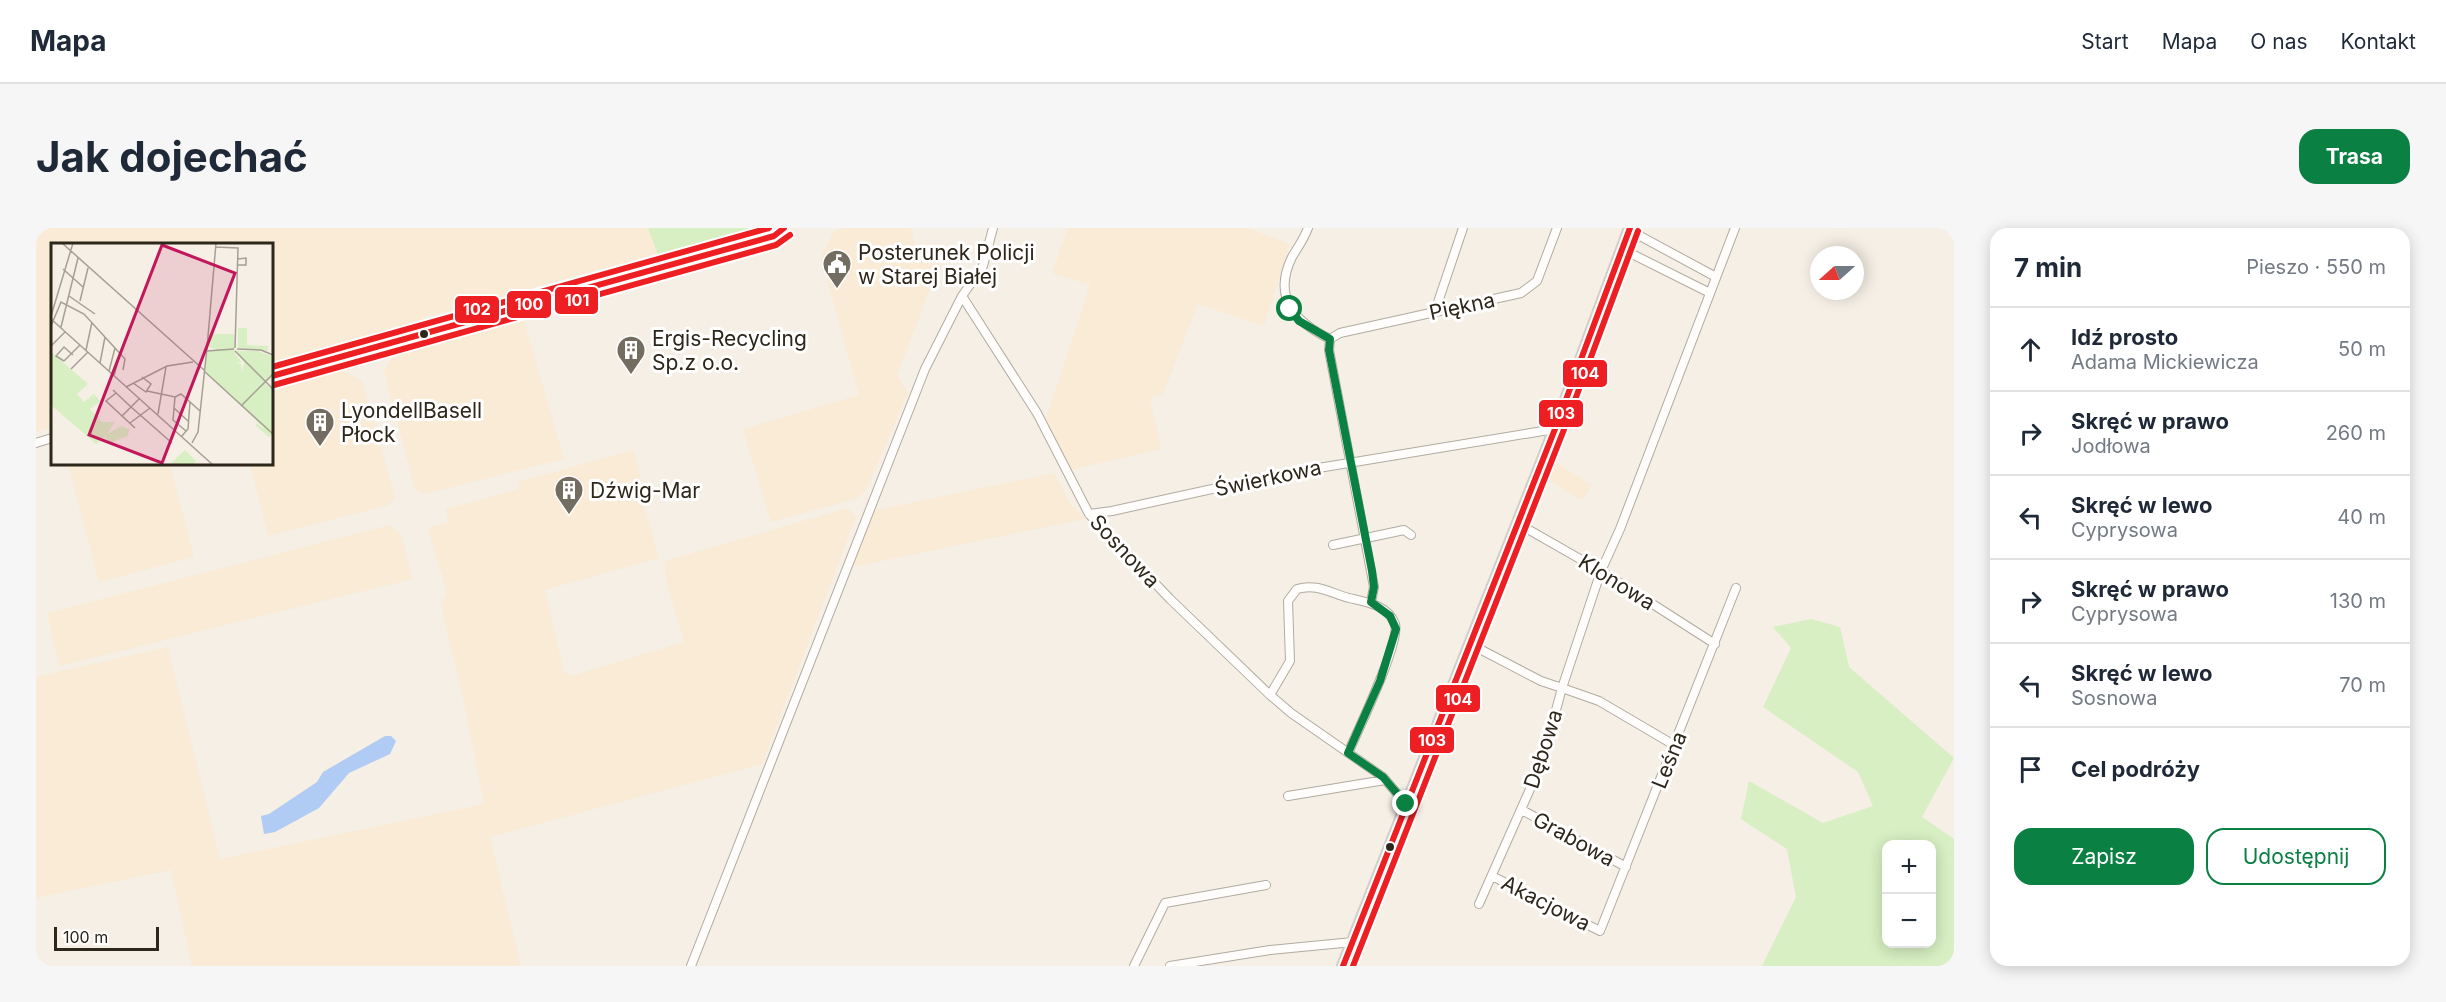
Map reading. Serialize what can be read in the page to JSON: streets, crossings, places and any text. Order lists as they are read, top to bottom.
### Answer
{
  "streets": {
    "street": [
      "Piękna",
      "Świerkowa",
      "Sosnowa",
      "Klonowa",
      "Dębowa",
      "Leśna",
      "Grabowa",
      "Akacjowa"
    ]
  },
  "crossings": [
    ["Świerkowa", "Sosnowa"],
    ["Klonowa", "Leśna"],
    ["Dębowa", "Grabowa"],
    ["Dębowa", "Akacjowa"],
    ["Leśna", "Grabowa"],
    ["Leśna", "Akacjowa"]
  ],
  "places": {
    "public building": ["Posterunek Policji w Starej Białej"],
    "building": ["Ergis-Recycling Sp.z o.o.", "LyondellBasell Płock", "Dźwig-Mar"]
  },
  "lines": [
    "transit line 100",
    "transit line 102",
    "transit line 103",
    "transit line 104",
    "transit line 101"
  ],
  "scale_bar": "100 m",
  "north": "left",
  "page": {
    "header": "Mapa",
    "nav": [
      "Start",
      "Mapa",
      "O nas",
      "Kontakt"
    ],
    "buttons": [
      "Trasa",
      ["Zapisz", "Udostępnij"]
    ],
    "title": "Jak dojechać",
    "heading": ["7 min", "Pieszo · 550 m"],
    "list": [
      ["Idź prosto", "Adama Mickiewicza", "50 m"],
      ["Skręć w prawo", "Jodłowa", "260 m"],
      ["Skręć w lewo", "Cyprysowa", "40 m"],
      ["Skręć w prawo", "Cyprysowa", "130 m"],
      ["Skręć w lewo", "Sosnowa", "70 m"],
      "Cel podróży"
    ],
    "map_buttons": ["+", "−"],
    "scale": "100 m"
  }
}
